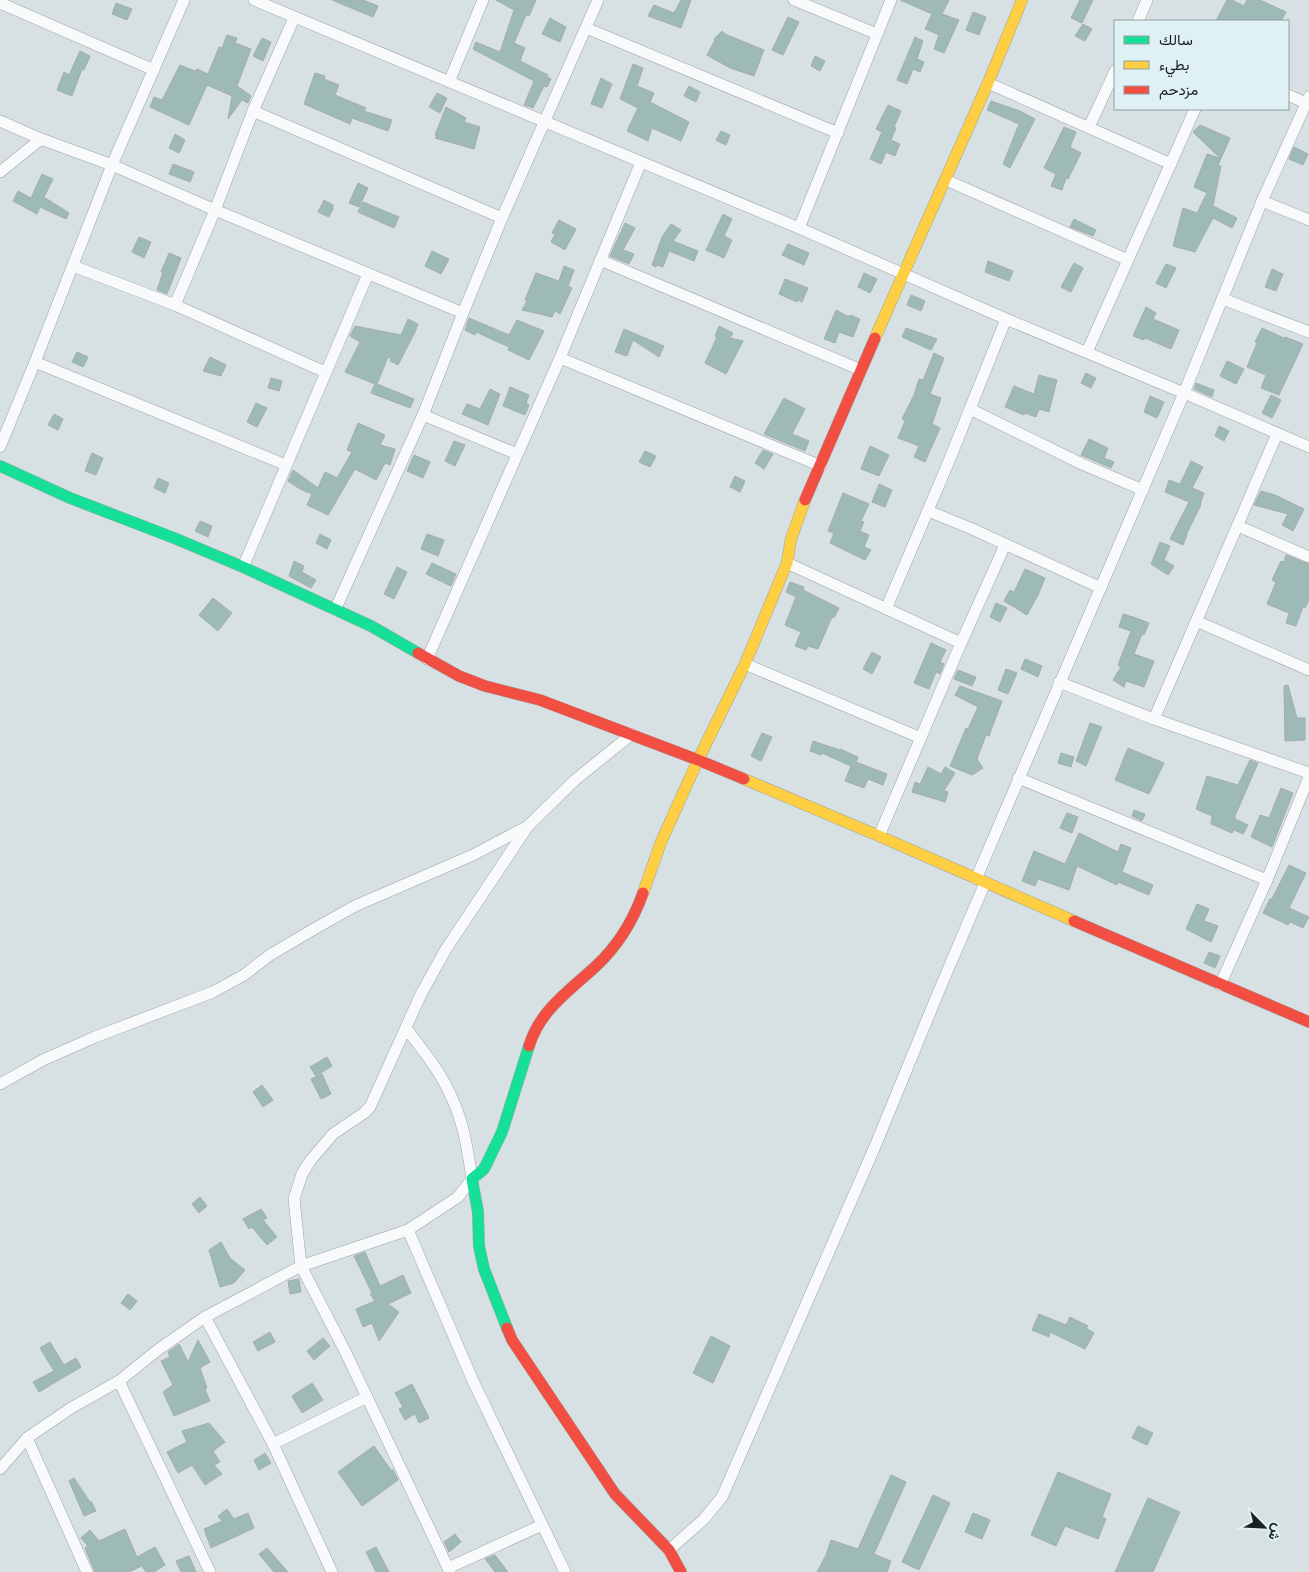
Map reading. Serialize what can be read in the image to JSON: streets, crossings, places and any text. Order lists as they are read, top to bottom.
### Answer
{
  "legend": ["سالك", "بطيء", "مزدحم"],
  "north": "bottom right"
}
